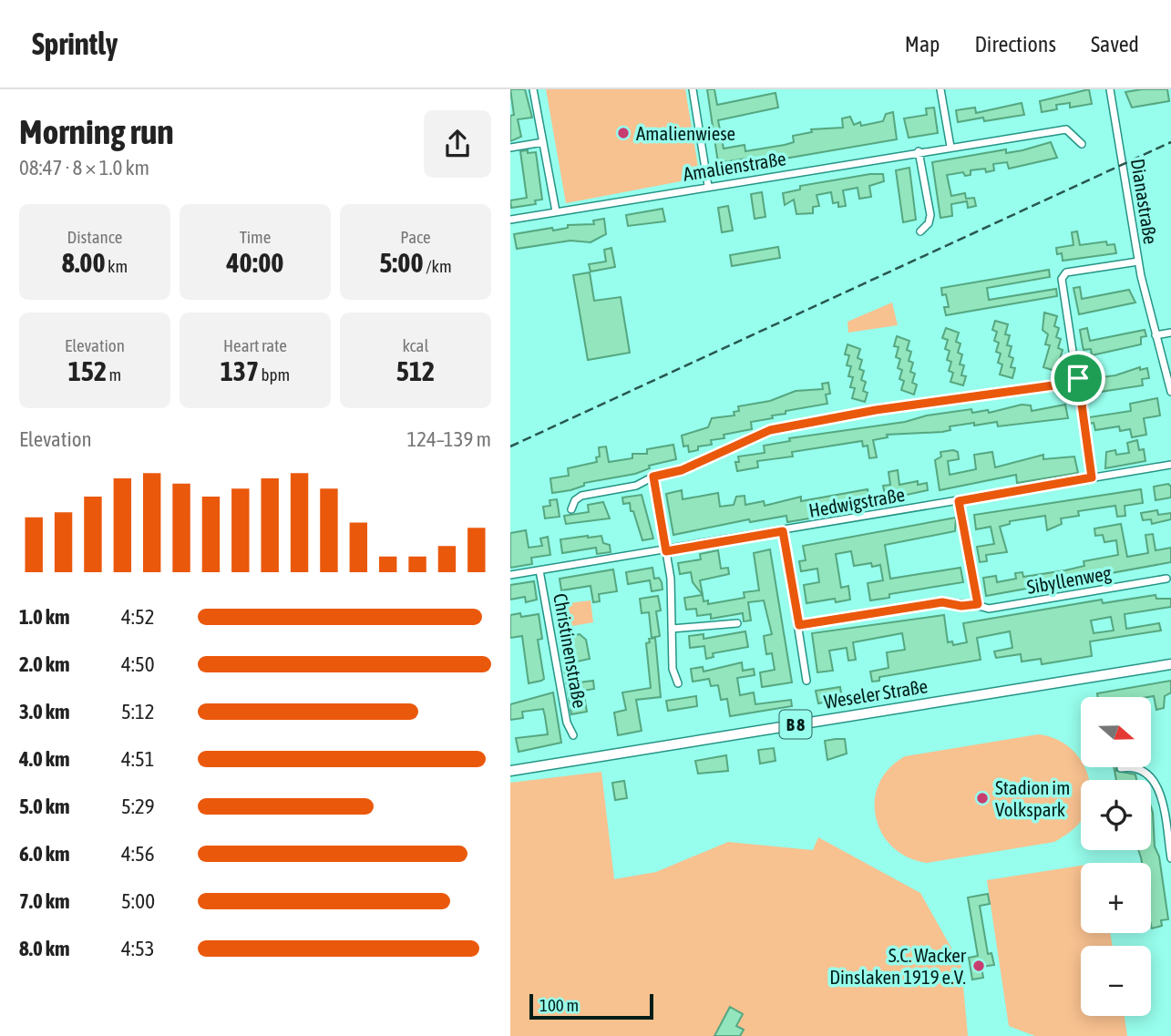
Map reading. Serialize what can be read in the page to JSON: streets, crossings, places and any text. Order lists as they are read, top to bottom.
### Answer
{
  "streets": {
    "main road": ["Weseler Straße", "B 8"],
    "street": [
      "Amalienstraße",
      "Dianastraße",
      "Hedwigstraße",
      "Sibyllenweg",
      "Christinenstraße"
    ]
  },
  "crossings": [
    ["Hedwigstraße", "Christinenstraße"]
  ],
  "places": ["Amalienwiese", "Stadion im Volkspark", "S.C. Wacker Dinslaken 1919 e.V."],
  "scale_bar": "100 m",
  "north": "right",
  "page": {
    "header": "Sprintly",
    "nav": ["Map", "Directions", "Saved"],
    "heading": ["Morning run", "08:47 · 8 × 1.0 km"],
    "stats": [
      ["Distance", "8.00 km"],
      ["Time", "40:00"],
      ["Pace", "5:00 /km"],
      ["Elevation", "152 m"],
      ["Heart rate", "137 bpm"],
      ["kcal", "512"]
    ],
    "chart": ["Elevation", "124–139 m"],
    "list": [
      {
        "name": "1.0 km",
        "note": "4:52"
      },
      {
        "name": "2.0 km",
        "note": "4:50"
      },
      {
        "name": "3.0 km",
        "note": "5:12"
      },
      {
        "name": "4.0 km",
        "note": "4:51"
      },
      {
        "name": "5.0 km",
        "note": "5:29"
      },
      {
        "name": "6.0 km",
        "note": "4:56"
      },
      {
        "name": "7.0 km",
        "note": "5:00"
      },
      {
        "name": "8.0 km",
        "note": "4:53"
      }
    ],
    "map_buttons": ["+", "−"],
    "scale": "100 m"
  }
}
